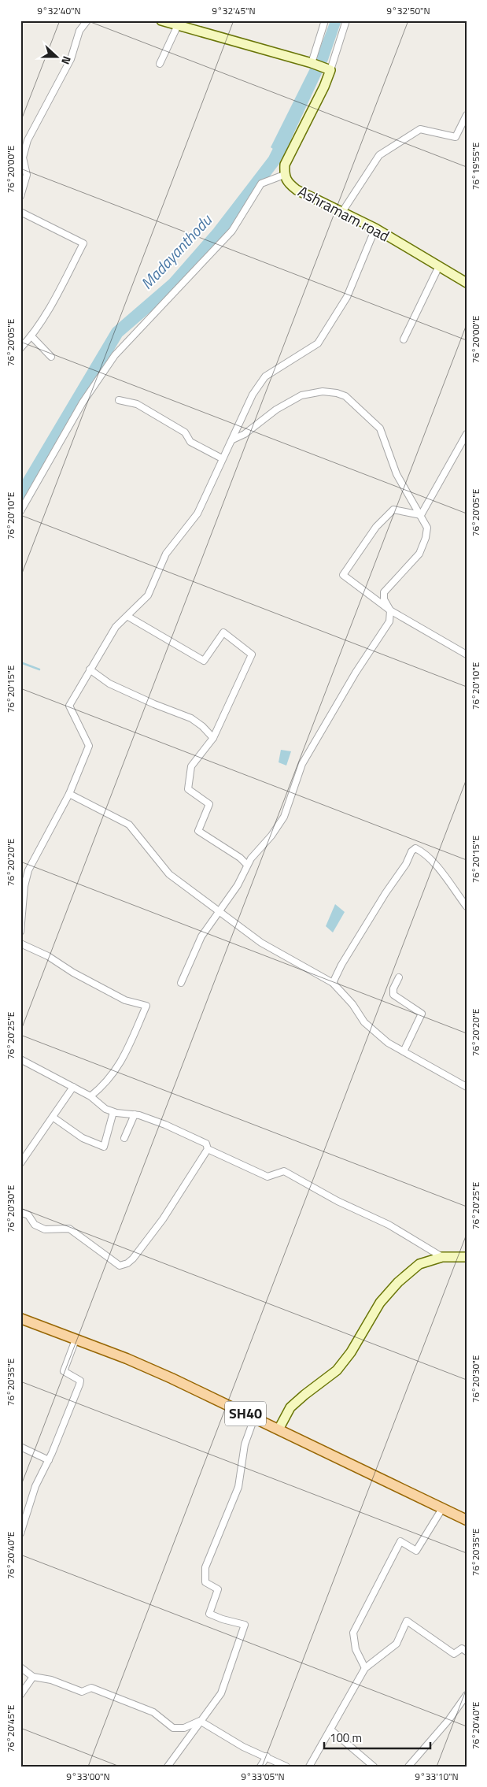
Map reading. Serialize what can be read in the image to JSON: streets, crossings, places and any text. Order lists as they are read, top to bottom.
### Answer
{
  "streets": {
    "main road": ["Ashramam road", "SH40"]
  },
  "water": ["Madayanthodu"],
  "scale_bar": "100 m",
  "north": "right",
  "coordinates": [
    "9°32'40\"N",
    "9°32'45\"N",
    "9°32'50\"N",
    "76°19'55\"E",
    "76°20'00\"E",
    "76°20'05\"E",
    "76°20'10\"E",
    "76°20'15\"E",
    "76°20'20\"E",
    "76°20'25\"E",
    "76°20'30\"E",
    "76°20'35\"E",
    "76°20'40\"E",
    "76°20'45\"E",
    "9°33'00\"N",
    "9°33'05\"N",
    "9°33'10\"N"
  ]
}
